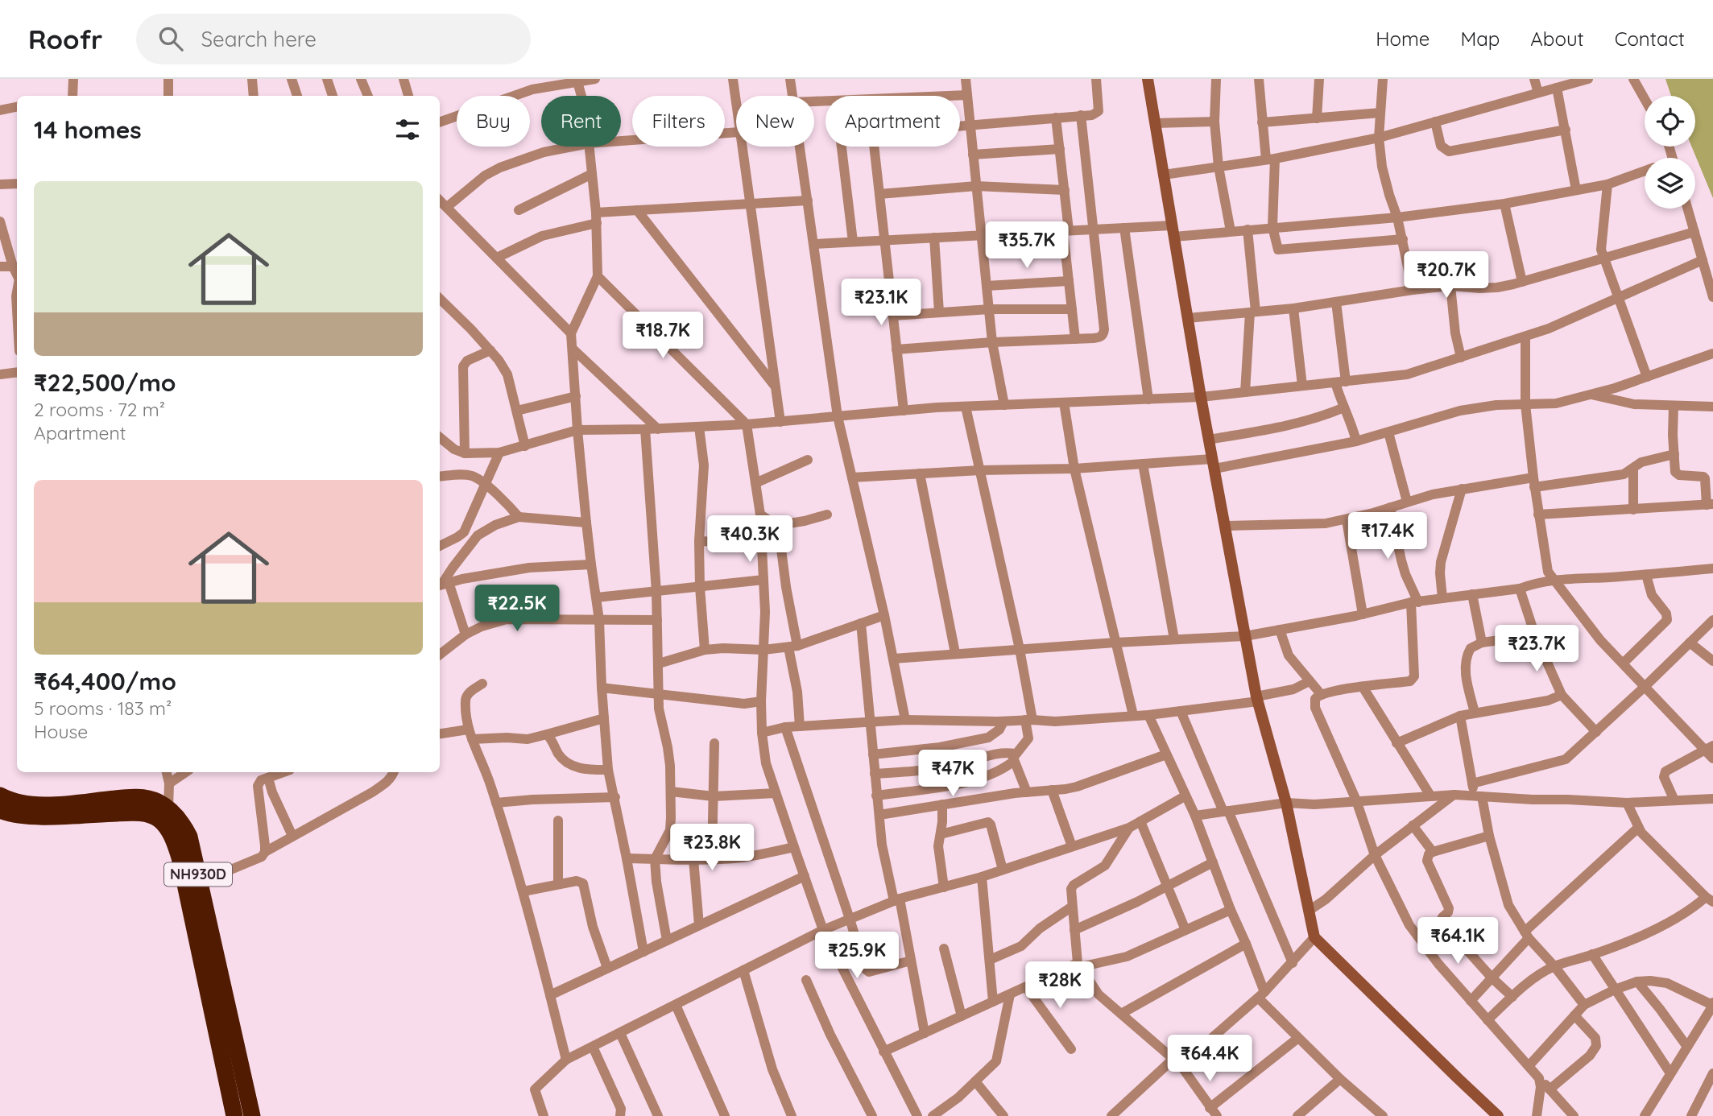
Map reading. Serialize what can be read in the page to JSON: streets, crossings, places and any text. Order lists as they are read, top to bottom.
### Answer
{
  "streets": {
    "highway": ["NH930D"]
  },
  "page": {
    "header": "Roofr",
    "search": "Search here",
    "nav": [
      "Home",
      "Map",
      "About",
      "Contact"
    ],
    "chip": [
      "Buy",
      "Rent",
      "Filters",
      "New",
      "Apartment"
    ],
    "heading": "14 homes",
    "list": [
      {
        "name": "₹22,500/mo",
        "note": "2 rooms · 72 m² · Apartment"
      },
      {
        "name": "₹64,400/mo",
        "note": "5 rooms · 183 m² · House"
      }
    ],
    "price": [
      "₹35.7K",
      "₹20.7K",
      "₹23.1K",
      "₹18.7K",
      "₹17.4K",
      "₹40.3K",
      "₹22.5K",
      "₹23.7K",
      "₹47K",
      "₹23.8K",
      "₹64.1K",
      "₹25.9K",
      "₹28K",
      "₹64.4K"
    ]
  }
}
